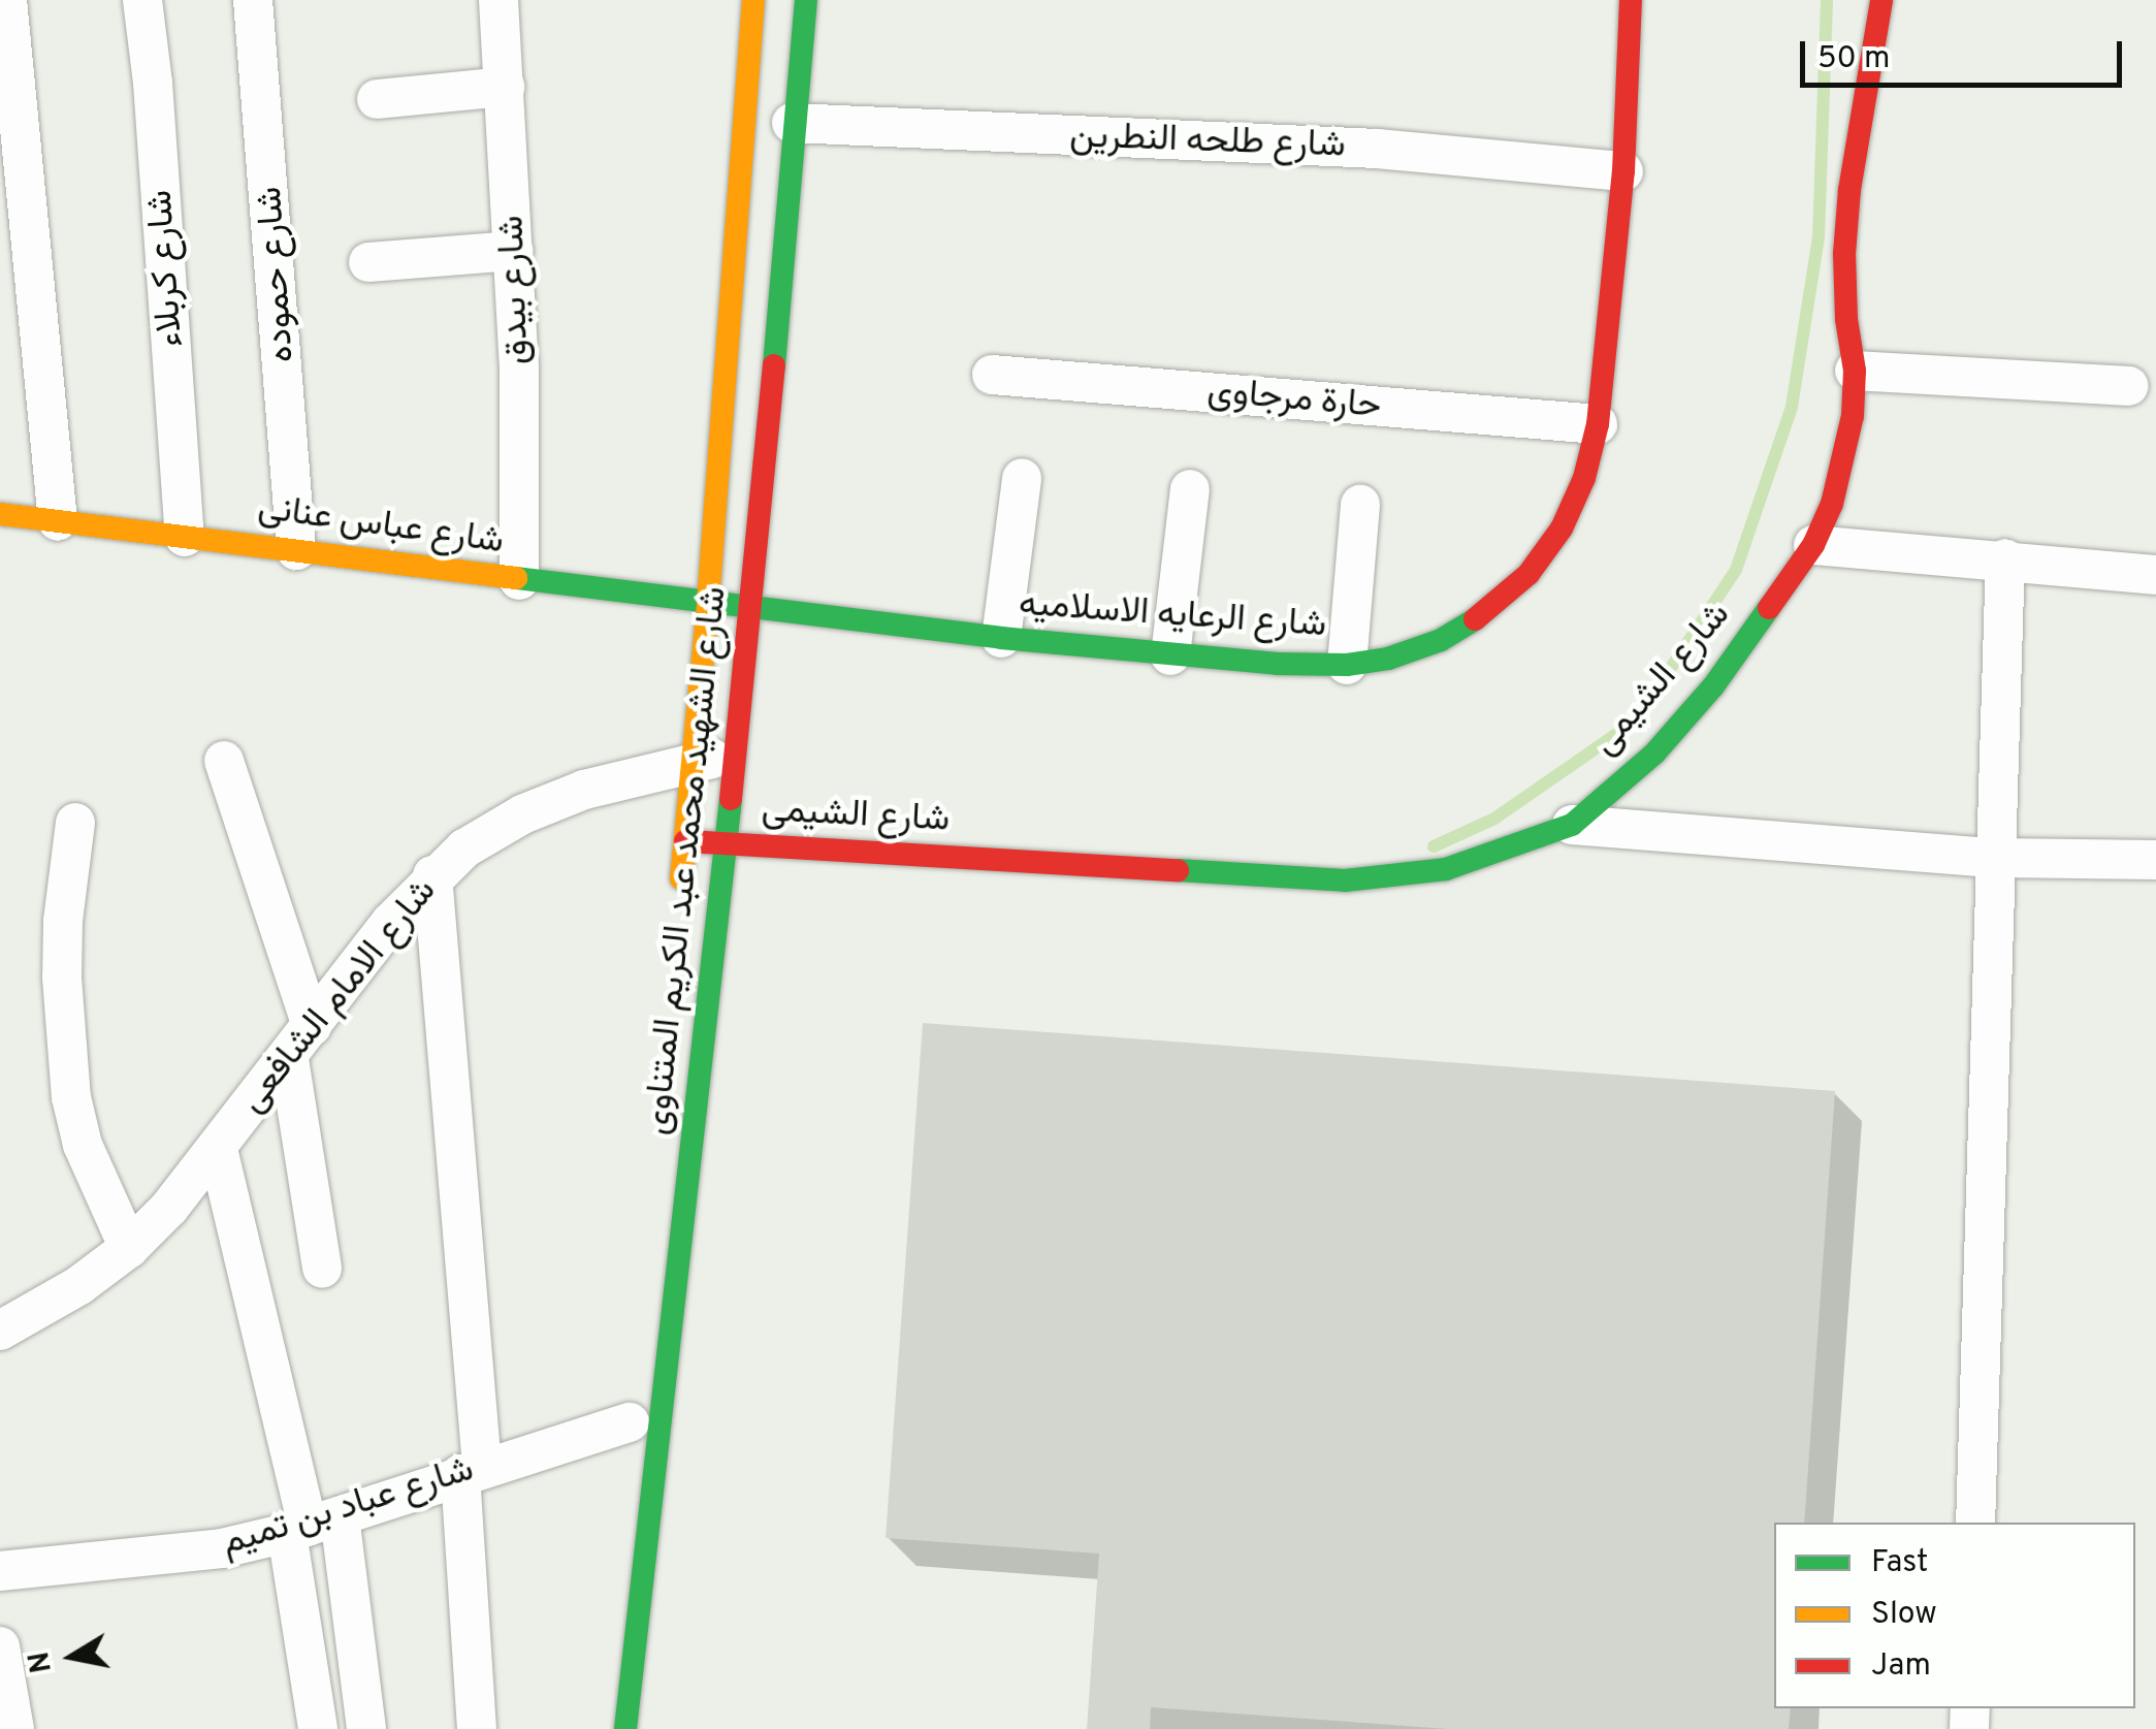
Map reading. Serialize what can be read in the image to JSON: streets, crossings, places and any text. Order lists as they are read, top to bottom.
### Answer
{
  "streets": {
    "street": [
      "شارع طلحه النطرين",
      "شارع كربلاء",
      "شارع حموده",
      "شارع بيدق",
      "حارة مرجاوى",
      "شارع عباس عنانى",
      "شارع الرعايه الاسلاميه",
      "شارع الشيمى",
      "شارع الشهيد محمد عبد الكريم المتناوى",
      "شارع الامام الشافعى",
      "شارع عباد بن تميم"
    ]
  },
  "crossings": [
    ["شارع طلحه النطرين", "شارع الرعايه الاسلاميه"],
    ["شارع طلحه النطرين", "شارع الشهيد محمد عبد الكريم المتناوى"],
    ["شارع كربلاء", "شارع عباس عنانى"],
    ["شارع حموده", "شارع عباس عنانى"],
    ["شارع بيدق", "شارع عباس عنانى"],
    ["حارة مرجاوى", "شارع الرعايه الاسلاميه"],
    ["شارع عباس عنانى", "شارع الرعايه الاسلاميه"],
    ["شارع عباس عنانى", "شارع الشهيد محمد عبد الكريم المتناوى"],
    ["شارع الرعايه الاسلاميه", "شارع الشهيد محمد عبد الكريم المتناوى"],
    ["شارع الشيمى", "شارع الشهيد محمد عبد الكريم المتناوى"],
    ["شارع الشهيد محمد عبد الكريم المتناوى", "شارع الامام الشافعى"]
  ],
  "legend": ["Fast", "Slow", "Jam"],
  "scale_bar": "50 m",
  "north": "left"
}
